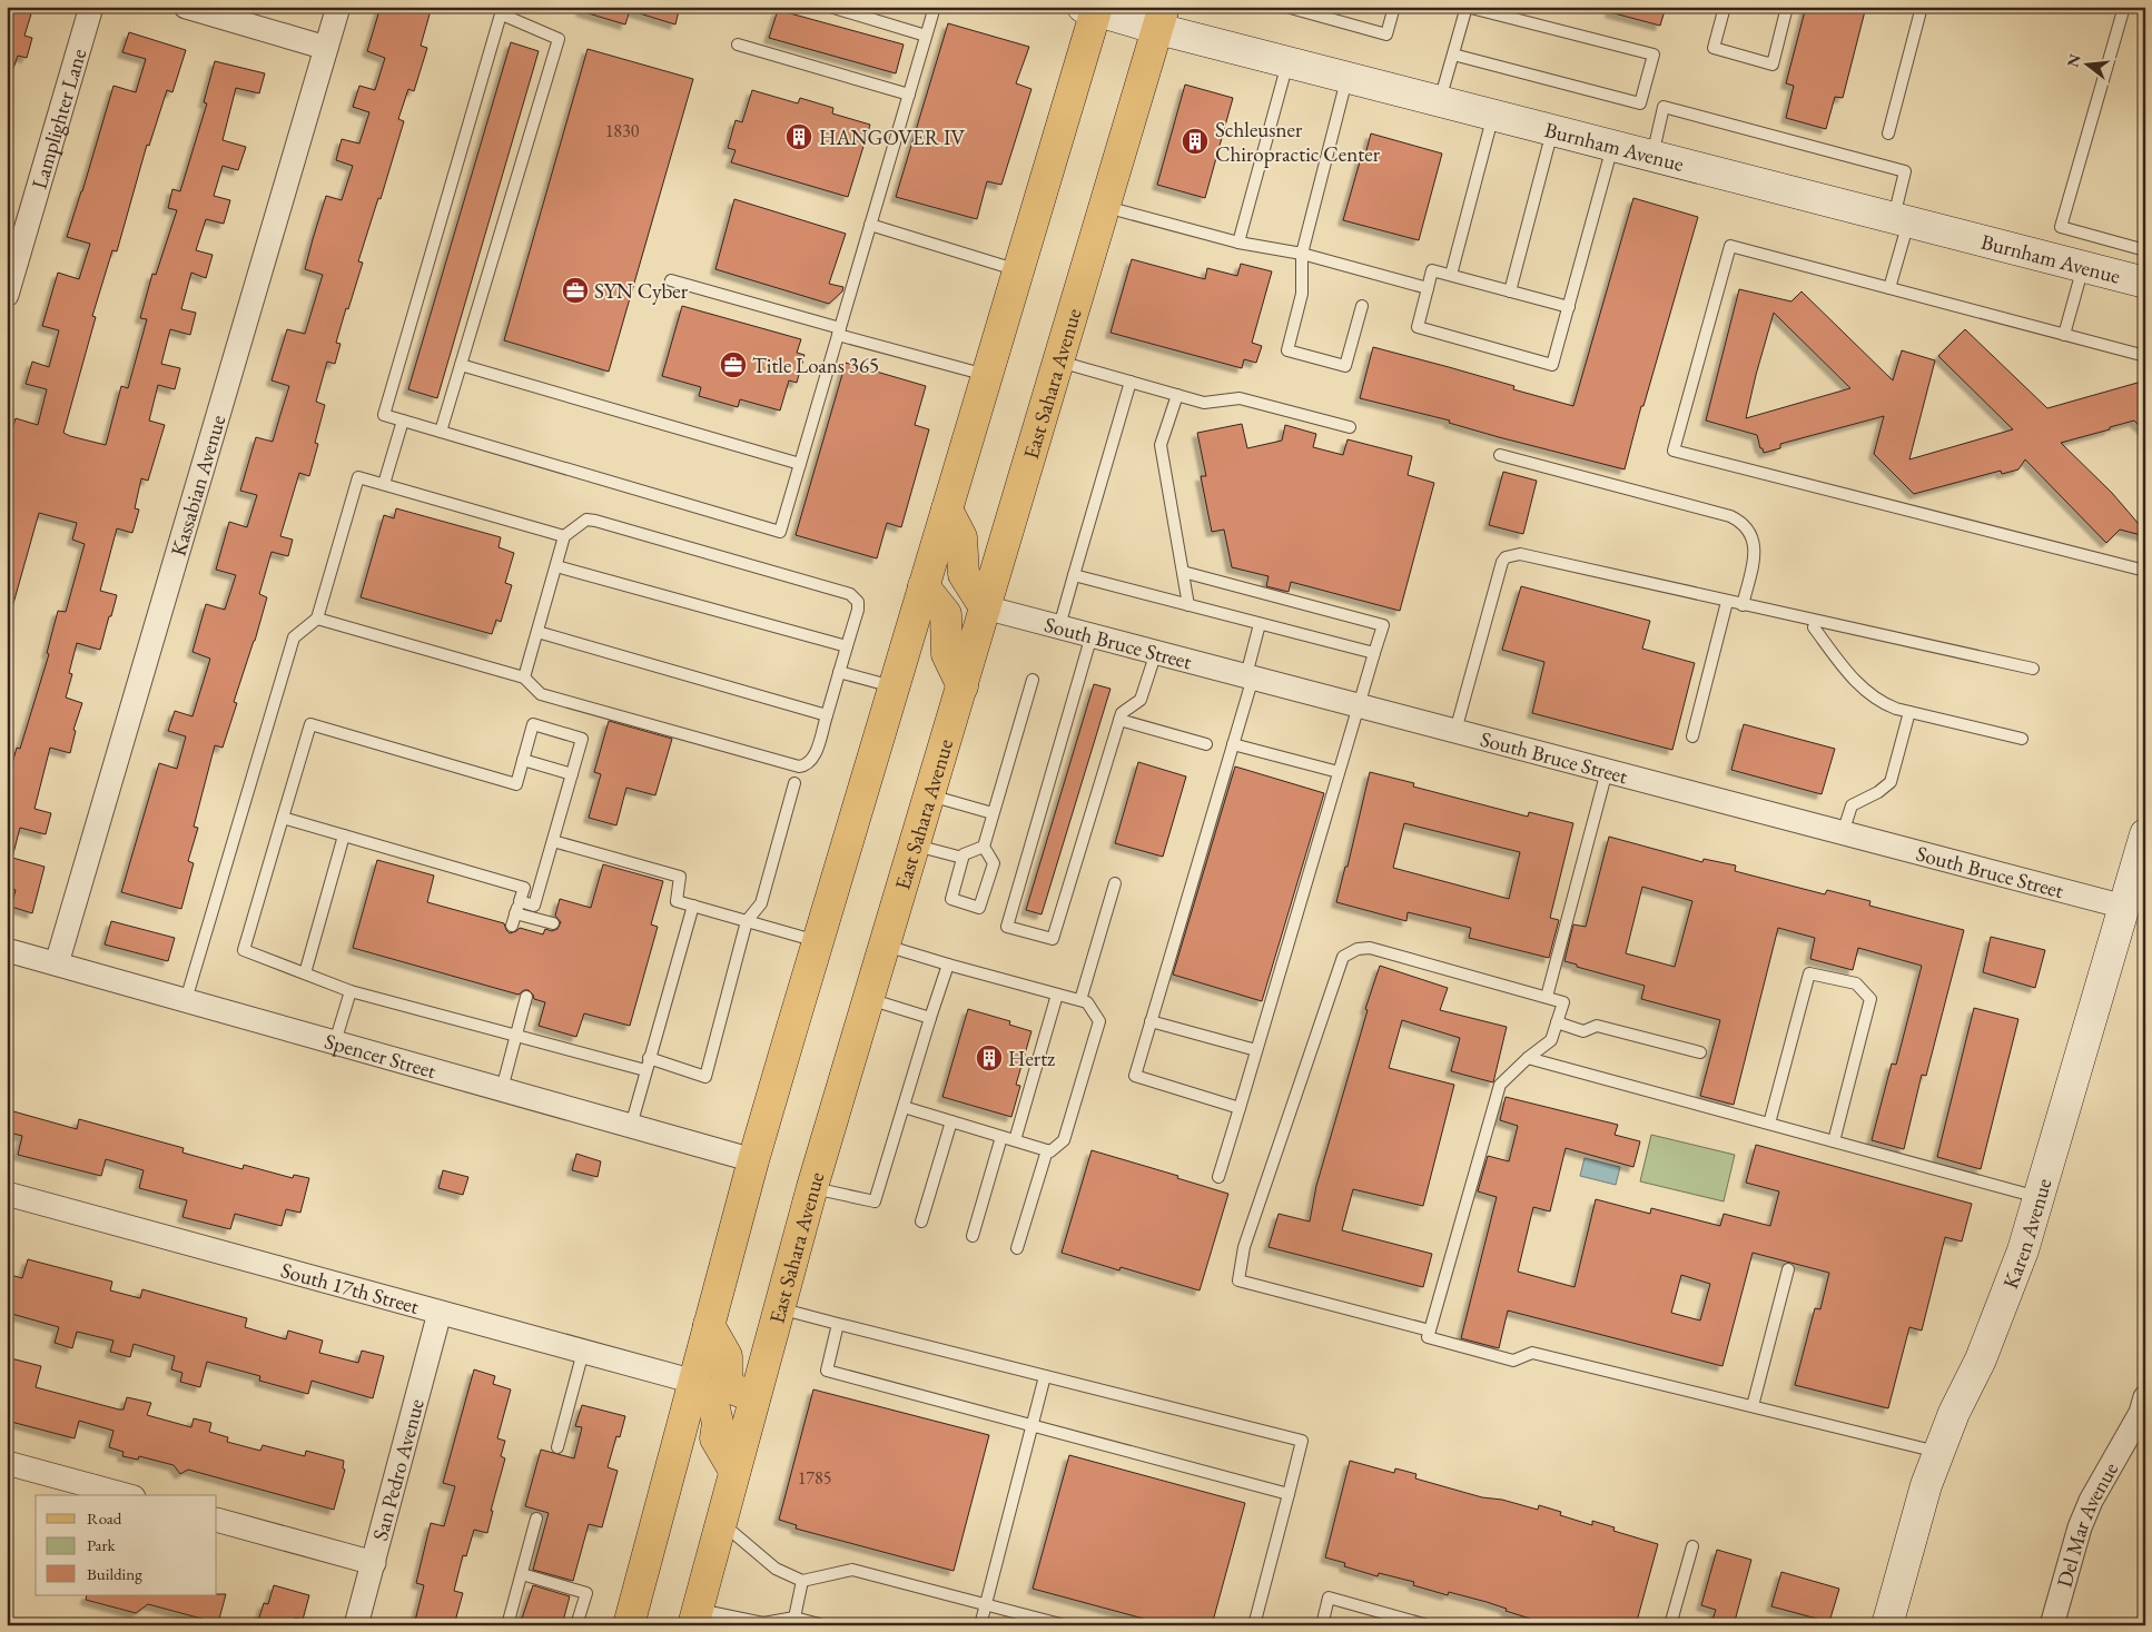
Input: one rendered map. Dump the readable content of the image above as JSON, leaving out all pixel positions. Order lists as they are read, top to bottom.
{
  "streets": {
    "main road": ["East Sahara Avenue"],
    "street": [
      "Lamplighter Lane",
      "Burnham Avenue",
      "Kassabian Avenue",
      "South Bruce Street",
      "Spencer Street",
      "Karen Avenue",
      "South 17th Street",
      "San Pedro Avenue",
      "Del Mar Avenue"
    ]
  },
  "crossings": [
    ["Burnham Avenue", "East Sahara Avenue"],
    ["East Sahara Avenue", "South Bruce Street"],
    ["Kassabian Avenue", "Spencer Street"],
    ["South Bruce Street", "Karen Avenue"],
    ["South 17th Street", "San Pedro Avenue"]
  ],
  "places": {
    "building": ["HANGOVER IV", "Schleusner Chiropractic Center", "Hertz"],
    "office": ["SYN Cyber", "Title Loans 365"]
  },
  "house_numbers": ["1830", "1785"],
  "legend": ["Road", "Park", "Building"],
  "north": "left"
}
